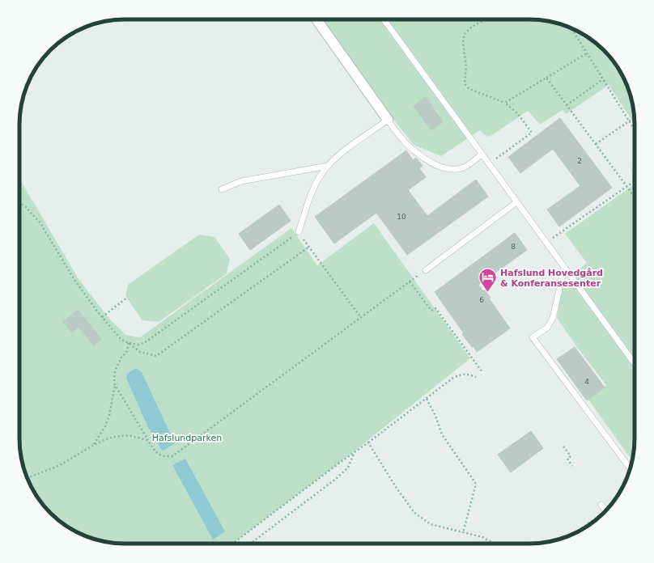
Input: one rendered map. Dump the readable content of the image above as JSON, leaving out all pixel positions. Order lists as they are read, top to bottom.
{
  "parks": ["Hafslundparken"],
  "places": {
    "hotel": ["Hafslund Hovedgård & Konferansesenter"]
  },
  "house_numbers": [
    "2",
    "10",
    "8",
    "6",
    "4"
  ]
}
